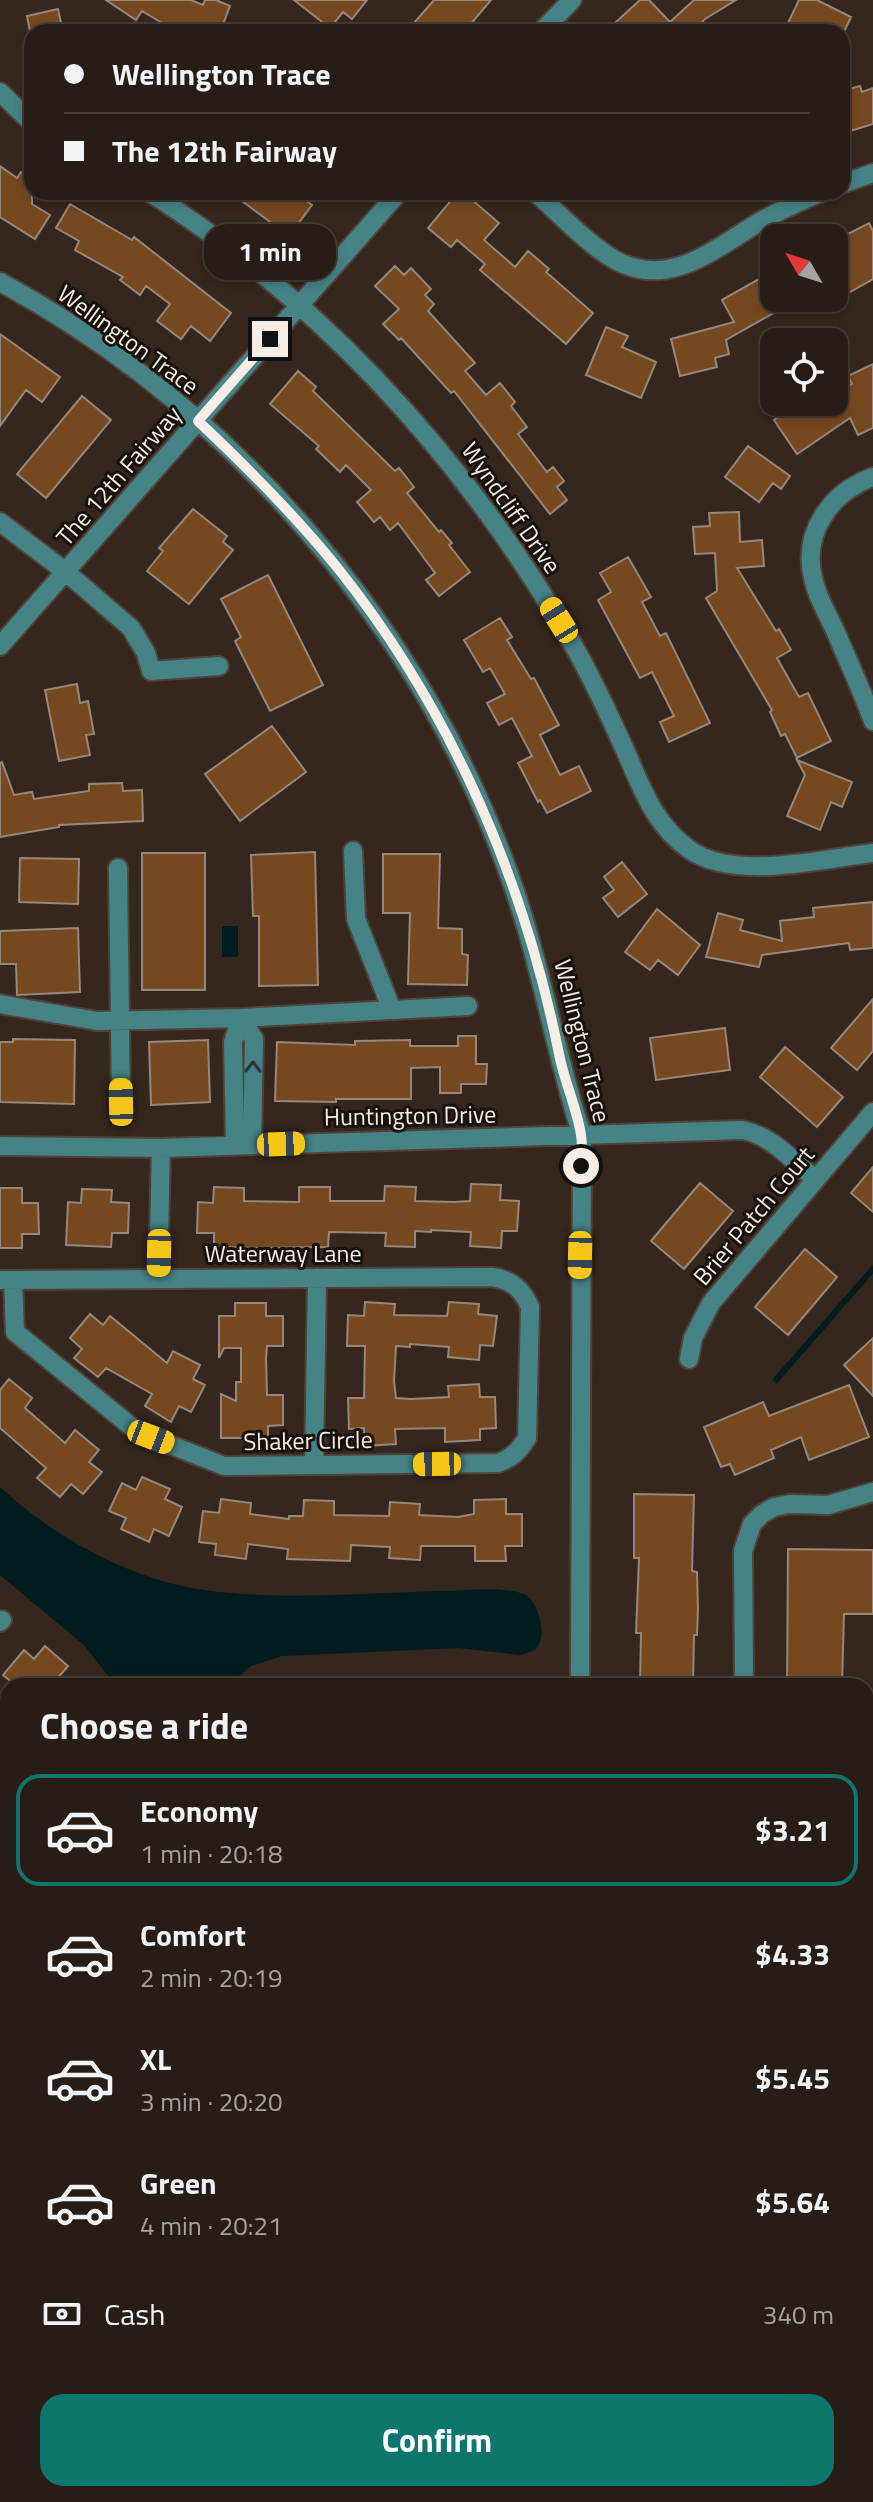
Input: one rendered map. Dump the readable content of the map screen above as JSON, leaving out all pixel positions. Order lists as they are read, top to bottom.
{
  "streets": {
    "street": [
      "Wellington Trace",
      "The 12th Fairway",
      "Wyndcliff Drive",
      "Huntington Drive",
      "Brier Patch Court",
      "Waterway Lane",
      "Shaker Circle"
    ]
  },
  "crossings": [
    ["Wellington Trace", "The 12th Fairway"],
    ["Wellington Trace", "Huntington Drive"],
    ["The 12th Fairway", "Wyndcliff Drive"],
    ["Huntington Drive", "Brier Patch Court"],
    ["Waterway Lane", "Shaker Circle"]
  ],
  "north": "top left",
  "page": {
    "banner": ["Wellington Trace", "The 12th Fairway"],
    "bubble": "1 min",
    "heading": "Choose a ride",
    "list": [
      {
        "name": "Economy",
        "note": "1 min · 20:18",
        "value": "$3.21"
      },
      {
        "name": "Comfort",
        "note": "2 min · 20:19",
        "value": "$4.33"
      },
      {
        "name": "XL",
        "note": "3 min · 20:20",
        "value": "$5.45"
      },
      {
        "name": "Green",
        "note": "4 min · 20:21",
        "value": "$5.64"
      }
    ],
    "pay": ["Cash", "340 m"],
    "buttons": "Confirm"
  }
}
